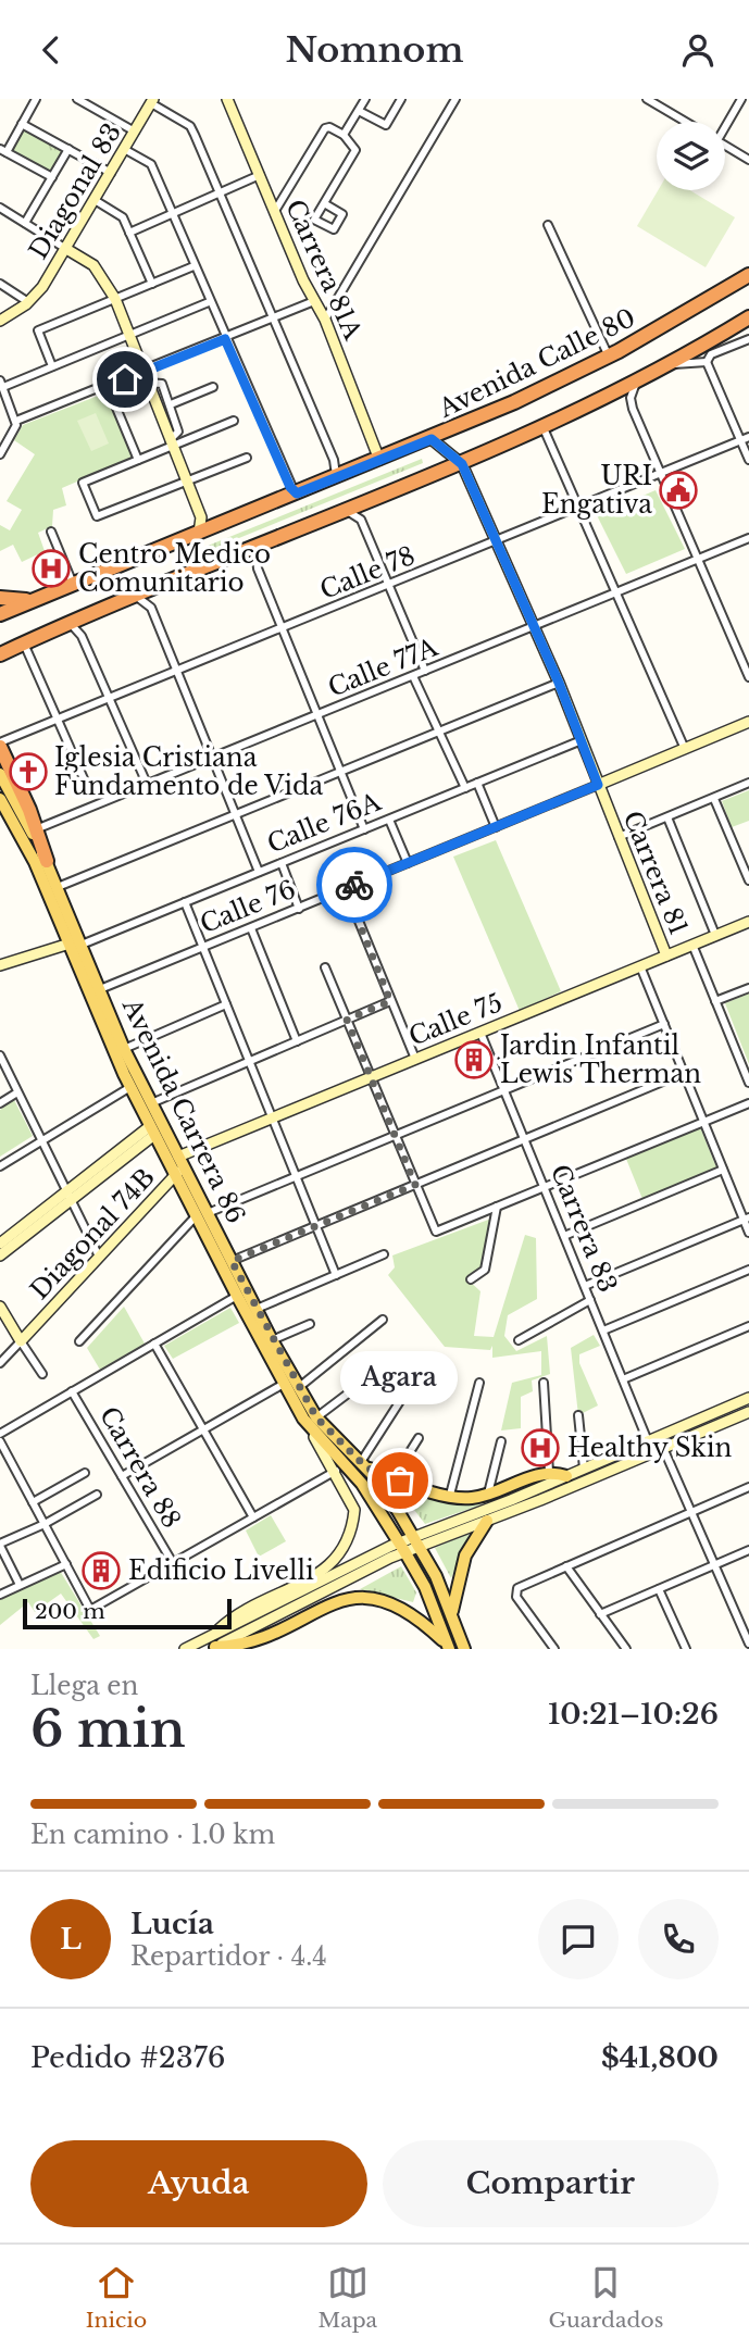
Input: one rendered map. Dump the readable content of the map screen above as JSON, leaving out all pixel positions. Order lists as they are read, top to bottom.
{
  "streets": {
    "highway": ["Avenida Calle 80"],
    "main road": ["Avenida Carrera 86"],
    "street": [
      "Diagonal 83",
      "Carrera 81A",
      "Calle 78",
      "Calle 77A",
      "Calle 76A",
      "Carrera 81",
      "Calle 76",
      "Calle 75",
      "Carrera 83",
      "Diagonal 74B",
      "Carrera 88"
    ]
  },
  "crossings": [
    ["Carrera 81A", "Avenida Calle 80"],
    ["Avenida Calle 80", "Carrera 81"],
    ["Calle 78", "Carrera 81"],
    ["Calle 77A", "Carrera 81"],
    ["Calle 76A", "Carrera 81"],
    ["Calle 76A", "Avenida Carrera 86"],
    ["Carrera 81", "Calle 76"],
    ["Carrera 81", "Calle 75"],
    ["Calle 76", "Avenida Carrera 86"],
    ["Calle 75", "Avenida Carrera 86"],
    ["Calle 75", "Carrera 83"],
    ["Calle 75", "Diagonal 74B"],
    ["Avenida Carrera 86", "Diagonal 74B"]
  ],
  "places": {
    "public building": ["URI Engativa"],
    "hospital": ["Centro Medico Comunitario", "Healthy Skin"],
    "church": ["Iglesia Cristiana Fundamento de Vida"],
    "building": ["Jardin Infantil Lewis Therman", "Edificio Livelli"],
    "other": ["Agara"]
  },
  "scale_bar": "200 m",
  "page": {
    "header": "Nomnom",
    "bubble": "Agara",
    "scale": "200 m",
    "heading": ["6 min", "Llega en", "10:21–10:26"],
    "panel": [
      "Lucía",
      "Repartidor · 4.4",
      "Pedido #2376",
      "$41,800"
    ],
    "bar": "En camino · 1.0 km",
    "round": "L",
    "buttons": ["Ayuda", "Compartir"],
    "tabs": ["Inicio", "Mapa", "Guardados"]
  }
}
